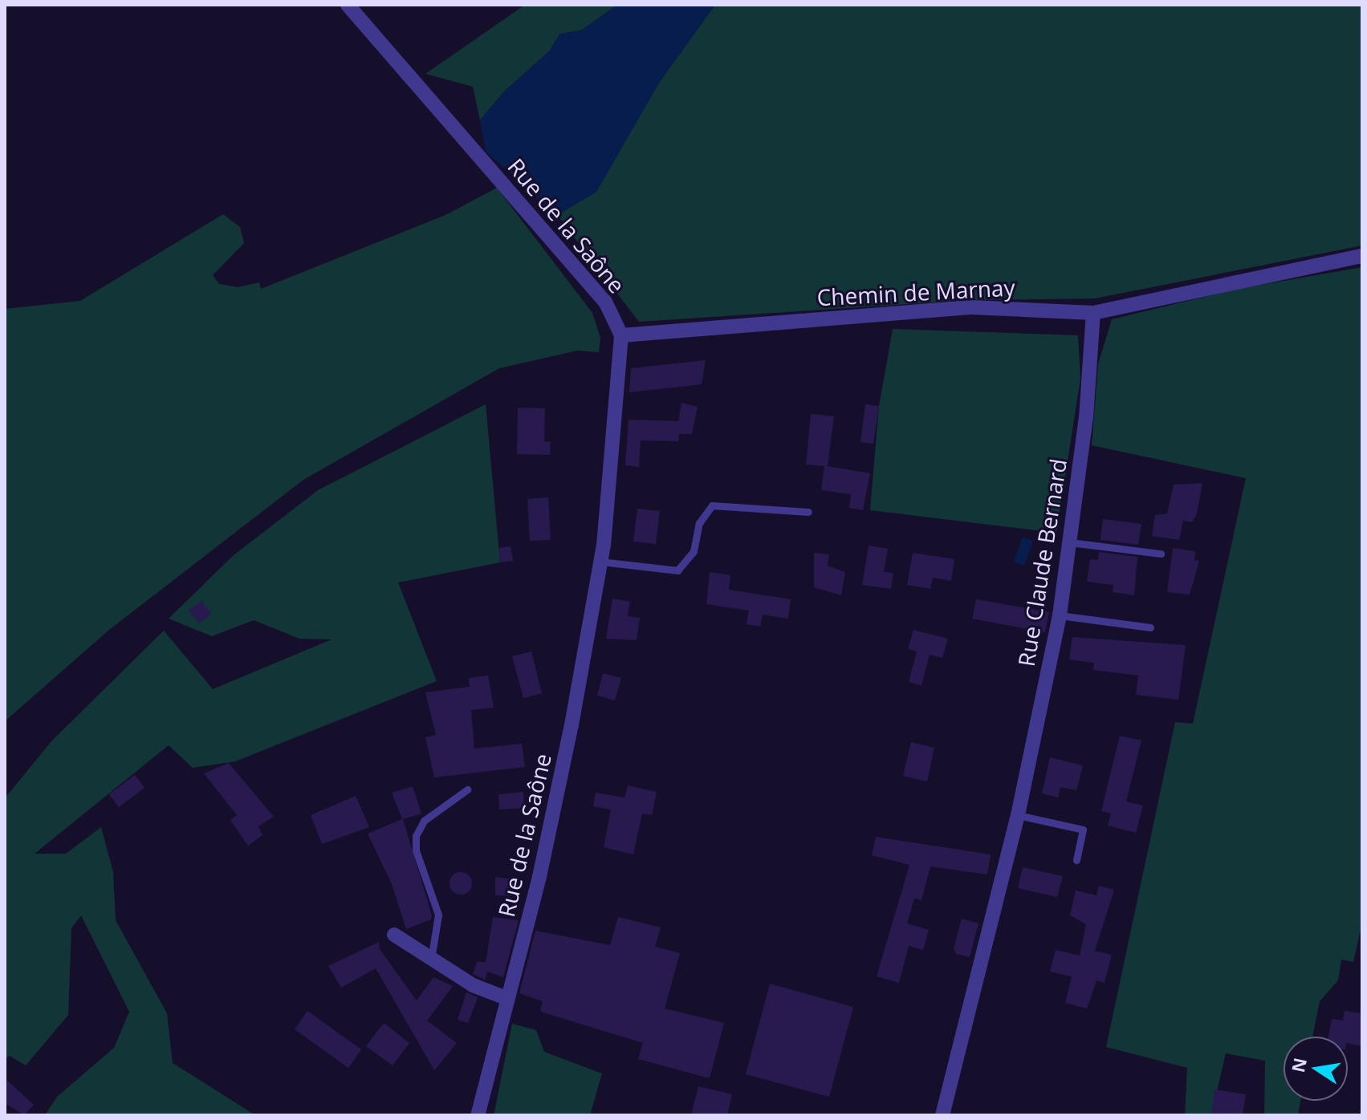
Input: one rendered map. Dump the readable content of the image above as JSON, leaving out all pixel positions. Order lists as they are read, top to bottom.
{
  "streets": {
    "street": ["Rue de la Saône", "Chemin de Marnay", "Rue Claude Bernard"]
  },
  "crossings": [
    ["Rue de la Saône", "Chemin de Marnay"],
    ["Chemin de Marnay", "Rue Claude Bernard"]
  ],
  "north": "left"
}
